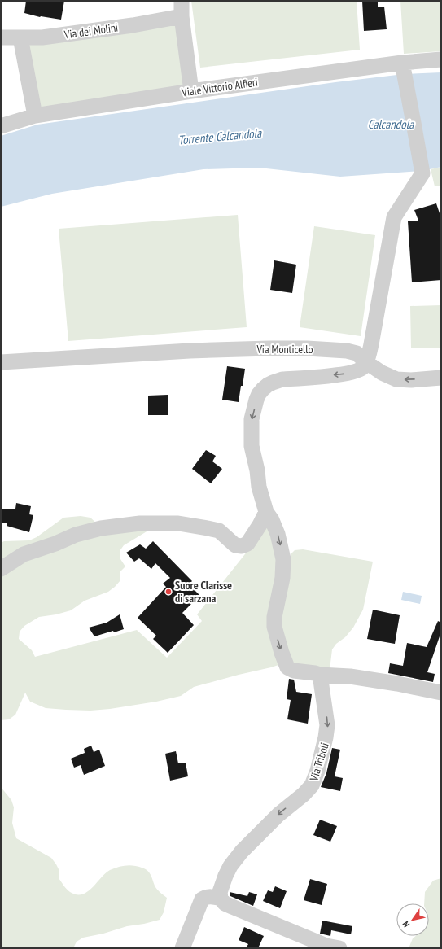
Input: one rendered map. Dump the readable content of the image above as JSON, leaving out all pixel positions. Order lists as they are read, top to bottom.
{
  "streets": {
    "street": [
      "Via dei Molini",
      "Viale Vittorio Alfieri",
      "Via Monticello",
      "Via Triboli"
    ]
  },
  "one_way": ["Via Triboli"],
  "water": ["Calcandola", "Torrente Calcandola"],
  "places": ["Suore Clarisse di sarzana"],
  "north": "bottom left"
}
